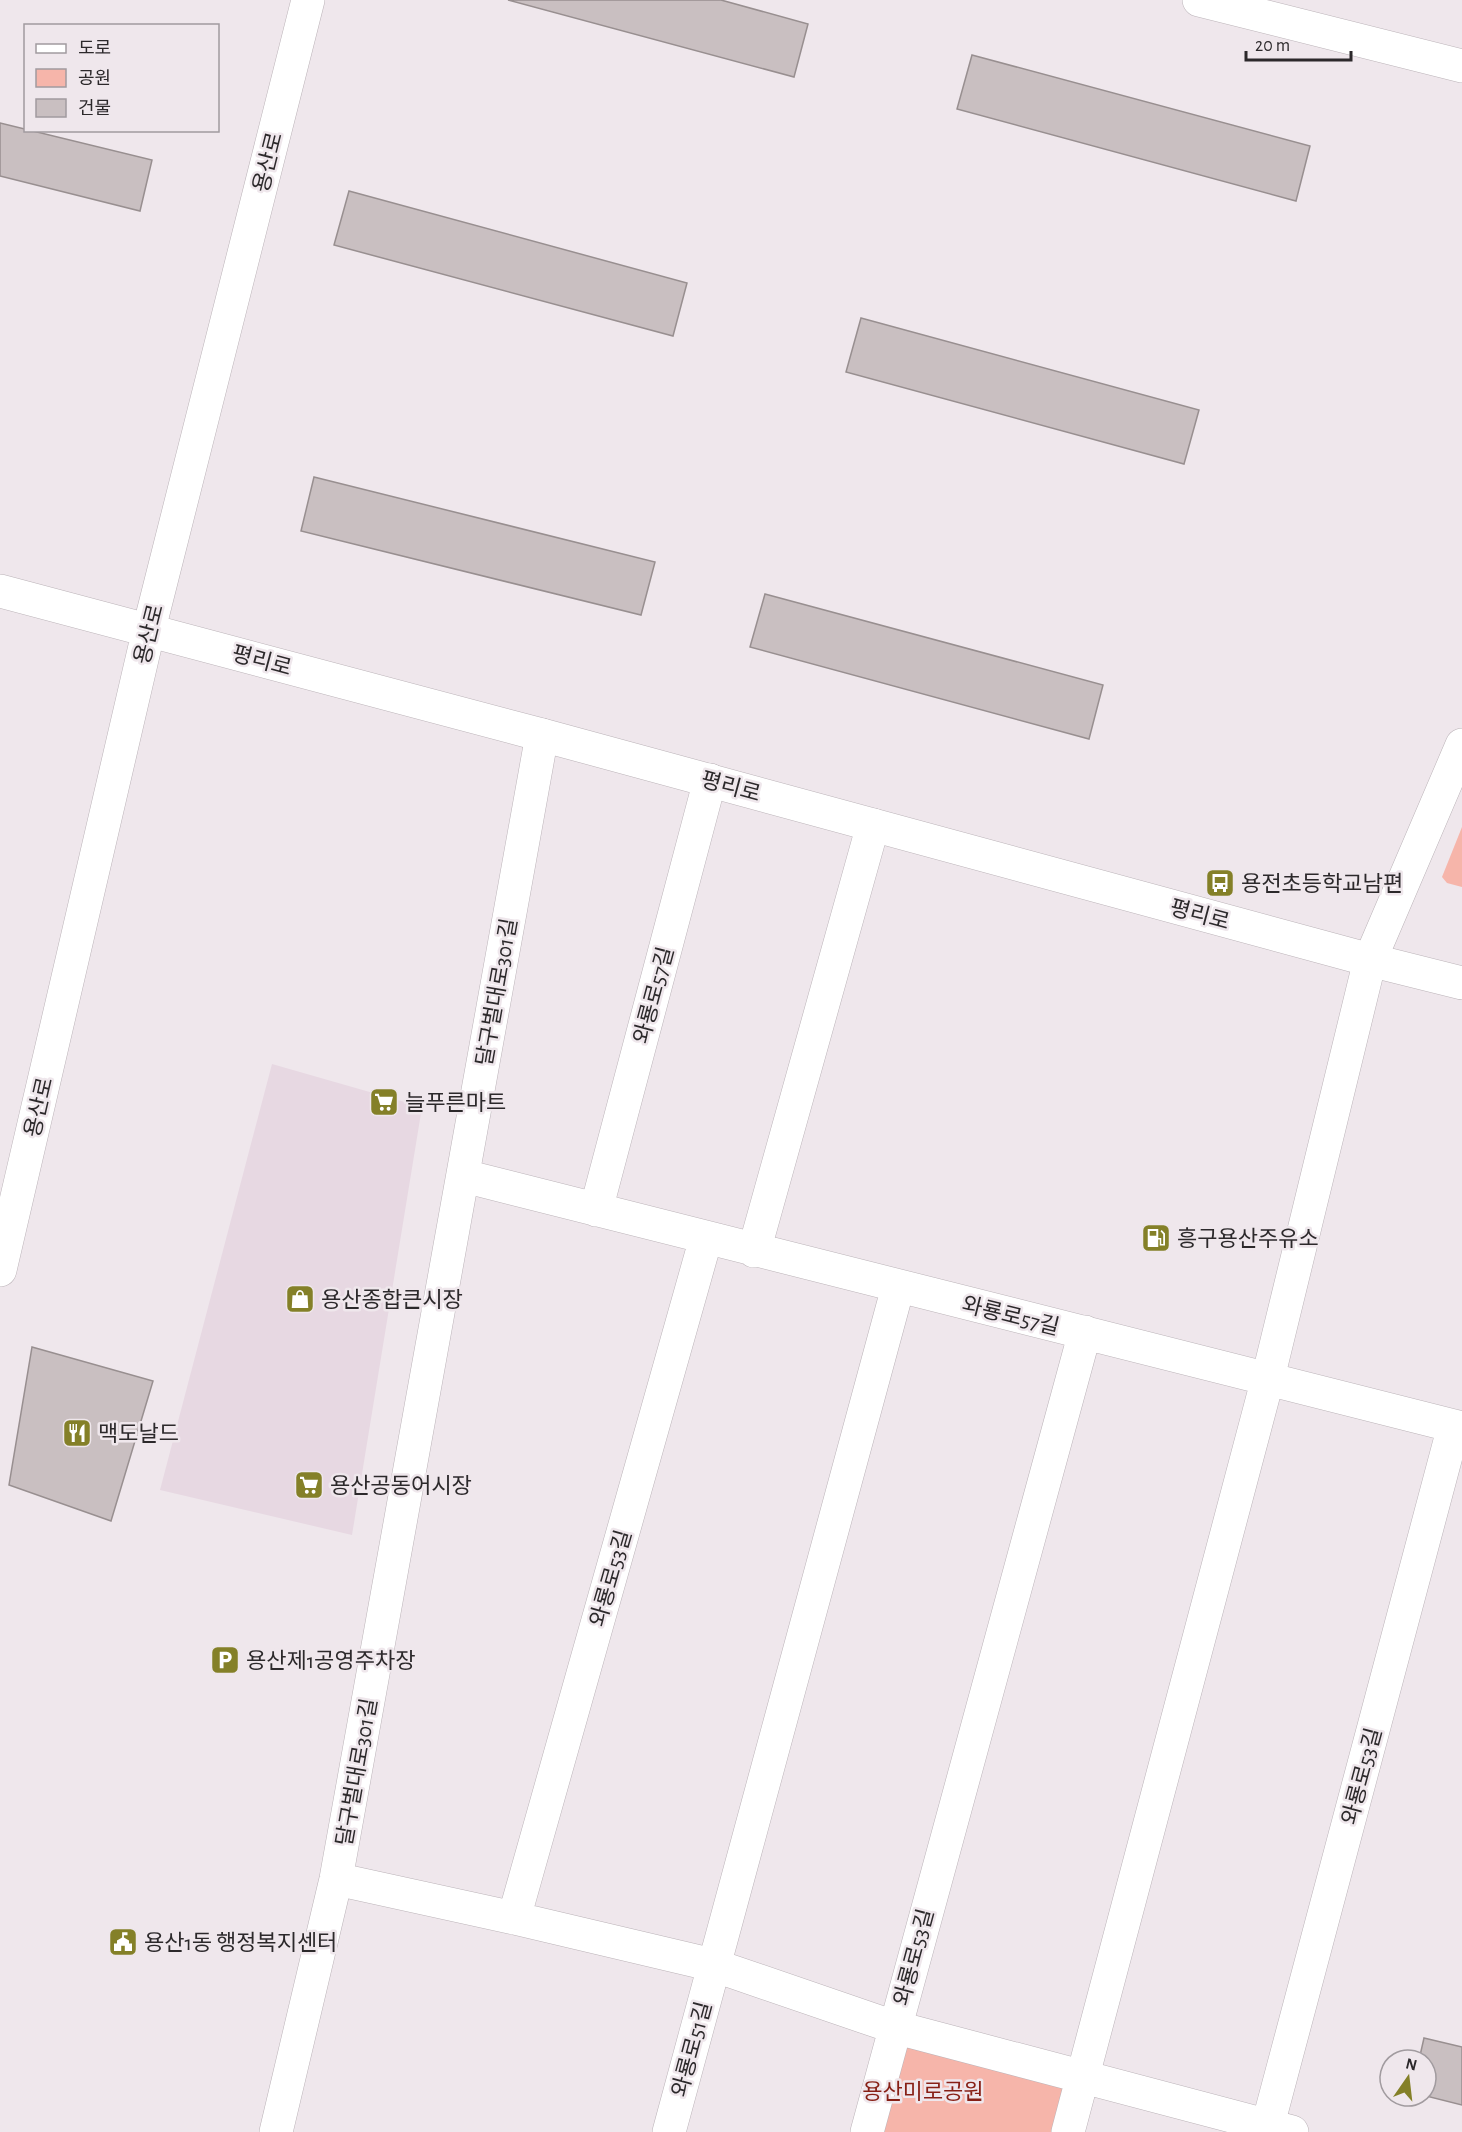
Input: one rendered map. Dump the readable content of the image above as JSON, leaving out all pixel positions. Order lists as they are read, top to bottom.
{
  "streets": {
    "street": [
      "용산로",
      "평리로",
      "달구벌대로301길",
      "와룡로57길",
      "와룡로53길",
      "와룡로51길"
    ]
  },
  "crossings": [
    ["용산로", "평리로"],
    ["평리로", "달구벌대로301길"],
    ["평리로", "와룡로57길"],
    ["달구벌대로301길", "와룡로57길"],
    ["달구벌대로301길", "와룡로53길"],
    ["와룡로57길", "와룡로53길"],
    ["와룡로53길", "와룡로51길"]
  ],
  "parks": ["용산미로공원"],
  "places": {
    "bus stop": ["용전초등학교남편"],
    "supermarket": ["늘푸른마트", "용산공동어시장"],
    "fuel station": ["흥구용산주유소"],
    "shop": ["용산종합큰시장"],
    "restaurant": ["맥도날드"],
    "parking": ["용산제1공영주차장"],
    "public building": ["용산1동 행정복지센터"]
  },
  "legend": ["도로", "공원", "건물"],
  "scale_bar": "20 m",
  "north": "top"
}
